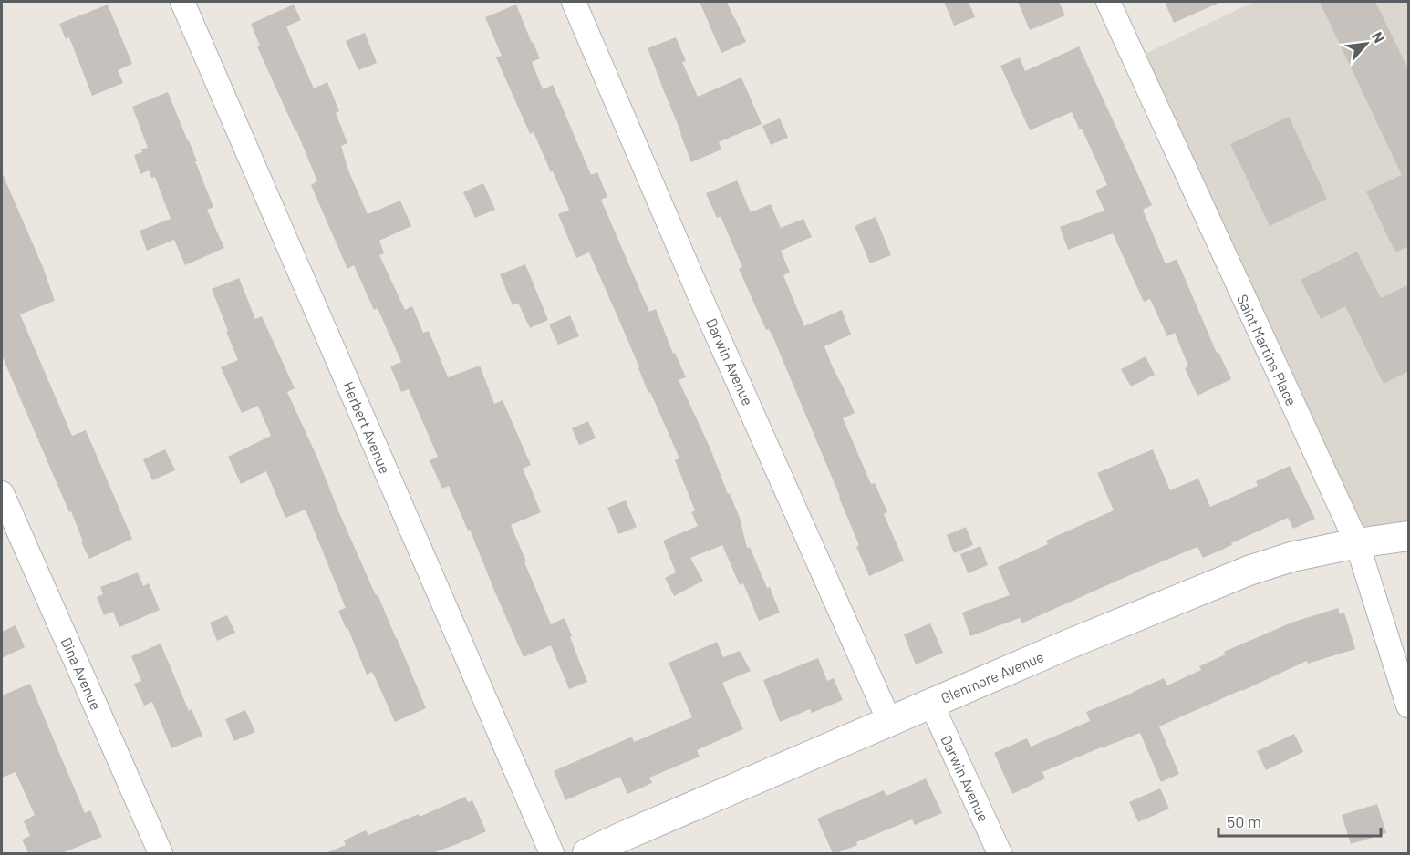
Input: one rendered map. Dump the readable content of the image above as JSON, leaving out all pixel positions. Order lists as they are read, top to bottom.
{
  "streets": {
    "street": [
      "Saint Martins Place",
      "Darwin Avenue",
      "Herbert Avenue",
      "Dina Avenue",
      "Glenmore Avenue"
    ]
  },
  "crossings": [
    ["Saint Martins Place", "Glenmore Avenue"],
    ["Darwin Avenue", "Glenmore Avenue"]
  ],
  "scale_bar": "50 m",
  "north": "top right"
}
